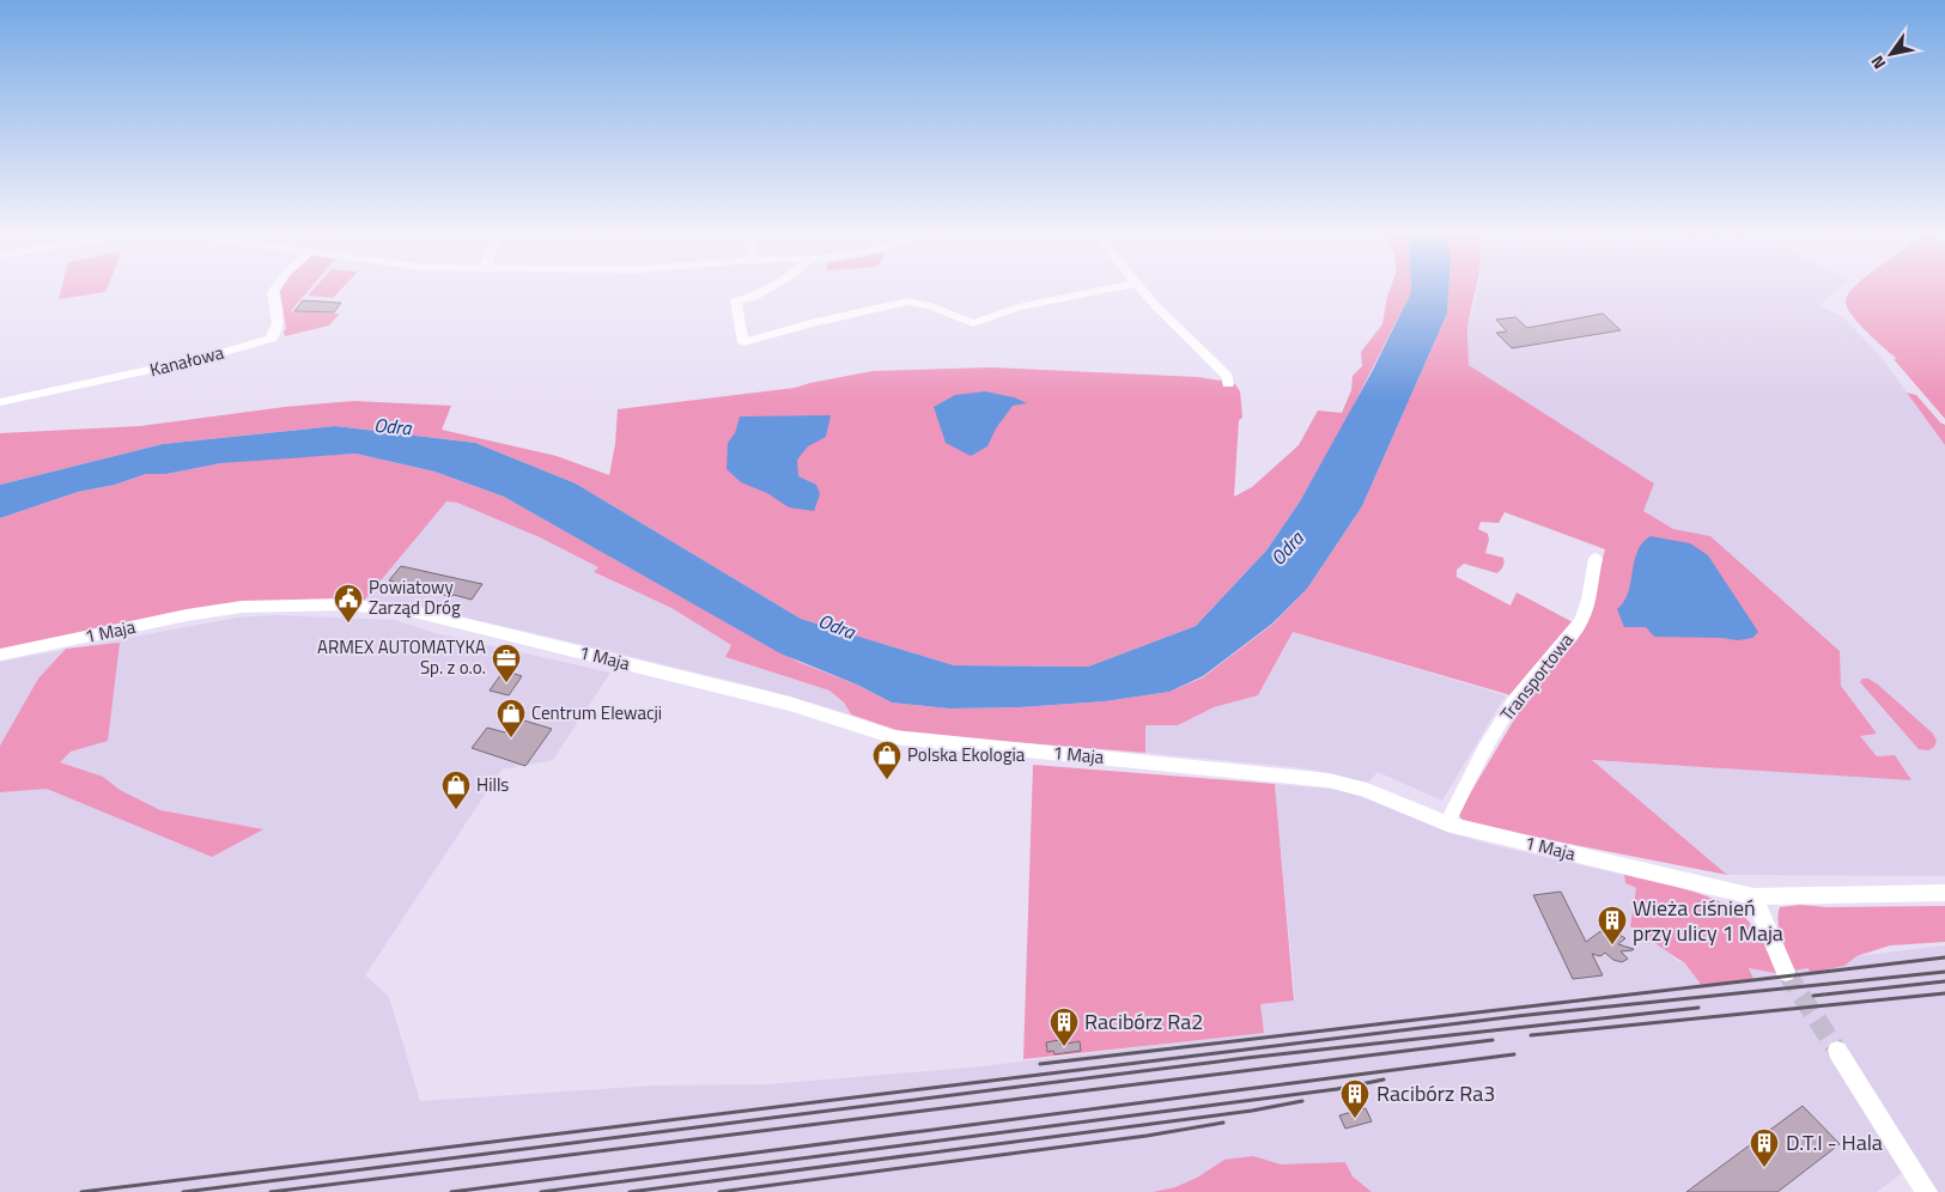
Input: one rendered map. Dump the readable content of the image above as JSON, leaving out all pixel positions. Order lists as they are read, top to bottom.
{
  "streets": {
    "street": ["Kanałowa", "1 Maja", "Transportowa"]
  },
  "crossings": [
    ["1 Maja", "Transportowa"]
  ],
  "water": ["Odra"],
  "places": {
    "public building": ["Powiatowy Zarząd Dróg"],
    "office": ["ARMEX AUTOMATYKA Sp. z o.o."],
    "shop": ["Centrum Elewacji", "Polska Ekologia", "Hills"],
    "building": [
      "Wieża ciśnień przy ulicy 1 Maja",
      "Racibórz Ra2",
      "Racibórz Ra3",
      "D.T.I - Hala"
    ]
  },
  "north": "bottom left"
}
